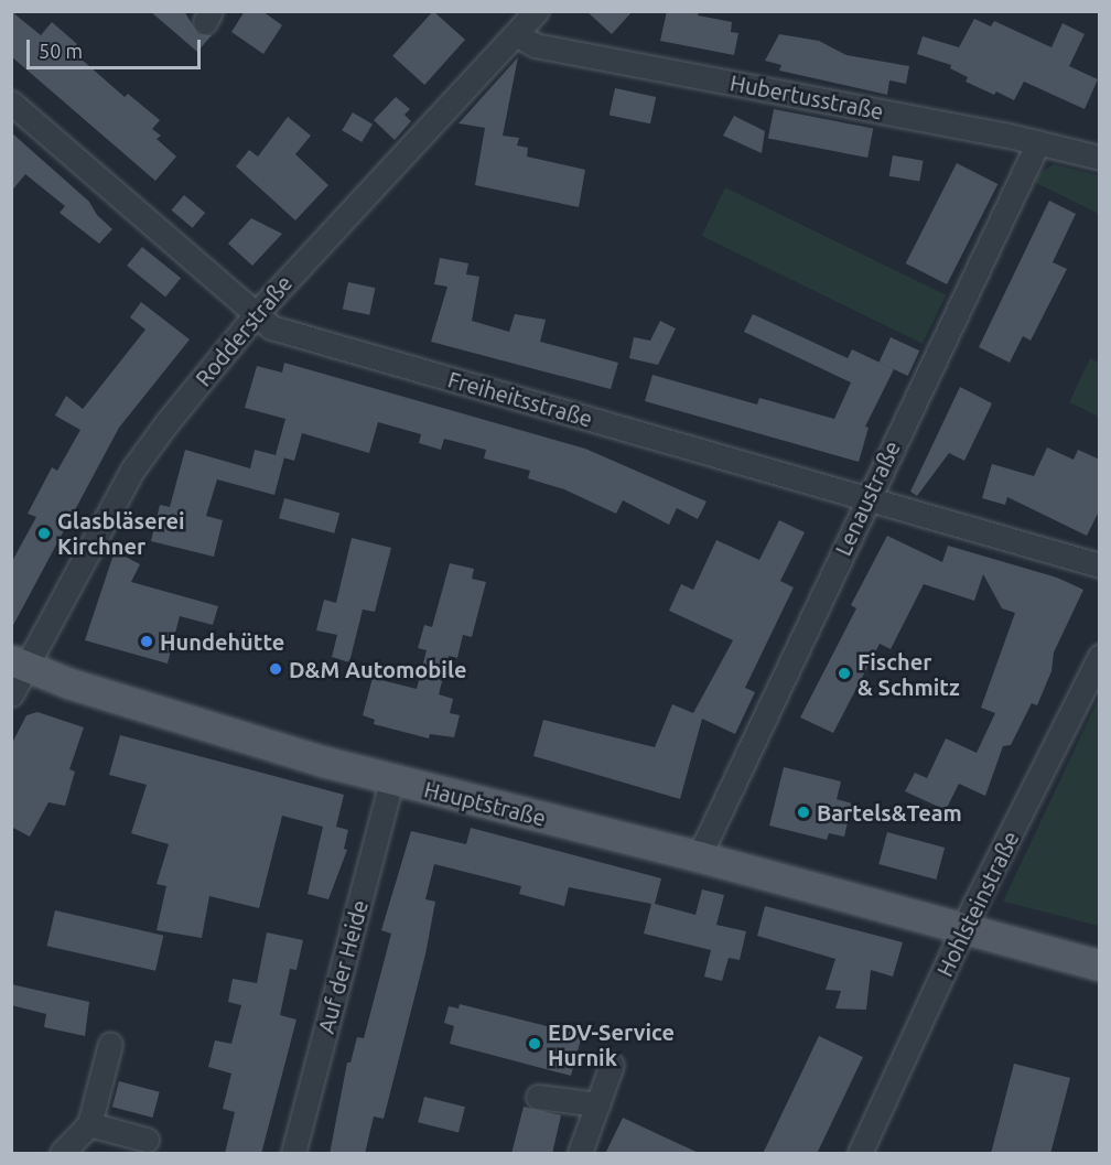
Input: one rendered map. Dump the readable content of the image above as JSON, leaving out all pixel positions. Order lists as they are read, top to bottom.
{
  "streets": {
    "main road": ["Hauptstraße"],
    "street": [
      "Hubertusstraße",
      "Rodderstraße",
      "Freiheitsstraße",
      "Lenaustraße",
      "Hohlsteinstraße",
      "Auf der Heide"
    ]
  },
  "crossings": [
    ["Hubertusstraße", "Rodderstraße"],
    ["Hubertusstraße", "Lenaustraße"],
    ["Rodderstraße", "Freiheitsstraße"],
    ["Rodderstraße", "Hauptstraße"],
    ["Freiheitsstraße", "Lenaustraße"],
    ["Lenaustraße", "Hauptstraße"],
    ["Hauptstraße", "Hohlsteinstraße"],
    ["Hauptstraße", "Auf der Heide"]
  ],
  "places": [
    "Glasbläserei Kirchner",
    "Hundehütte",
    "D&M Automobile",
    "Fischer & Schmitz",
    "Bartels&Team",
    "EDV-Service Hurnik"
  ],
  "scale_bar": "50 m"
}
